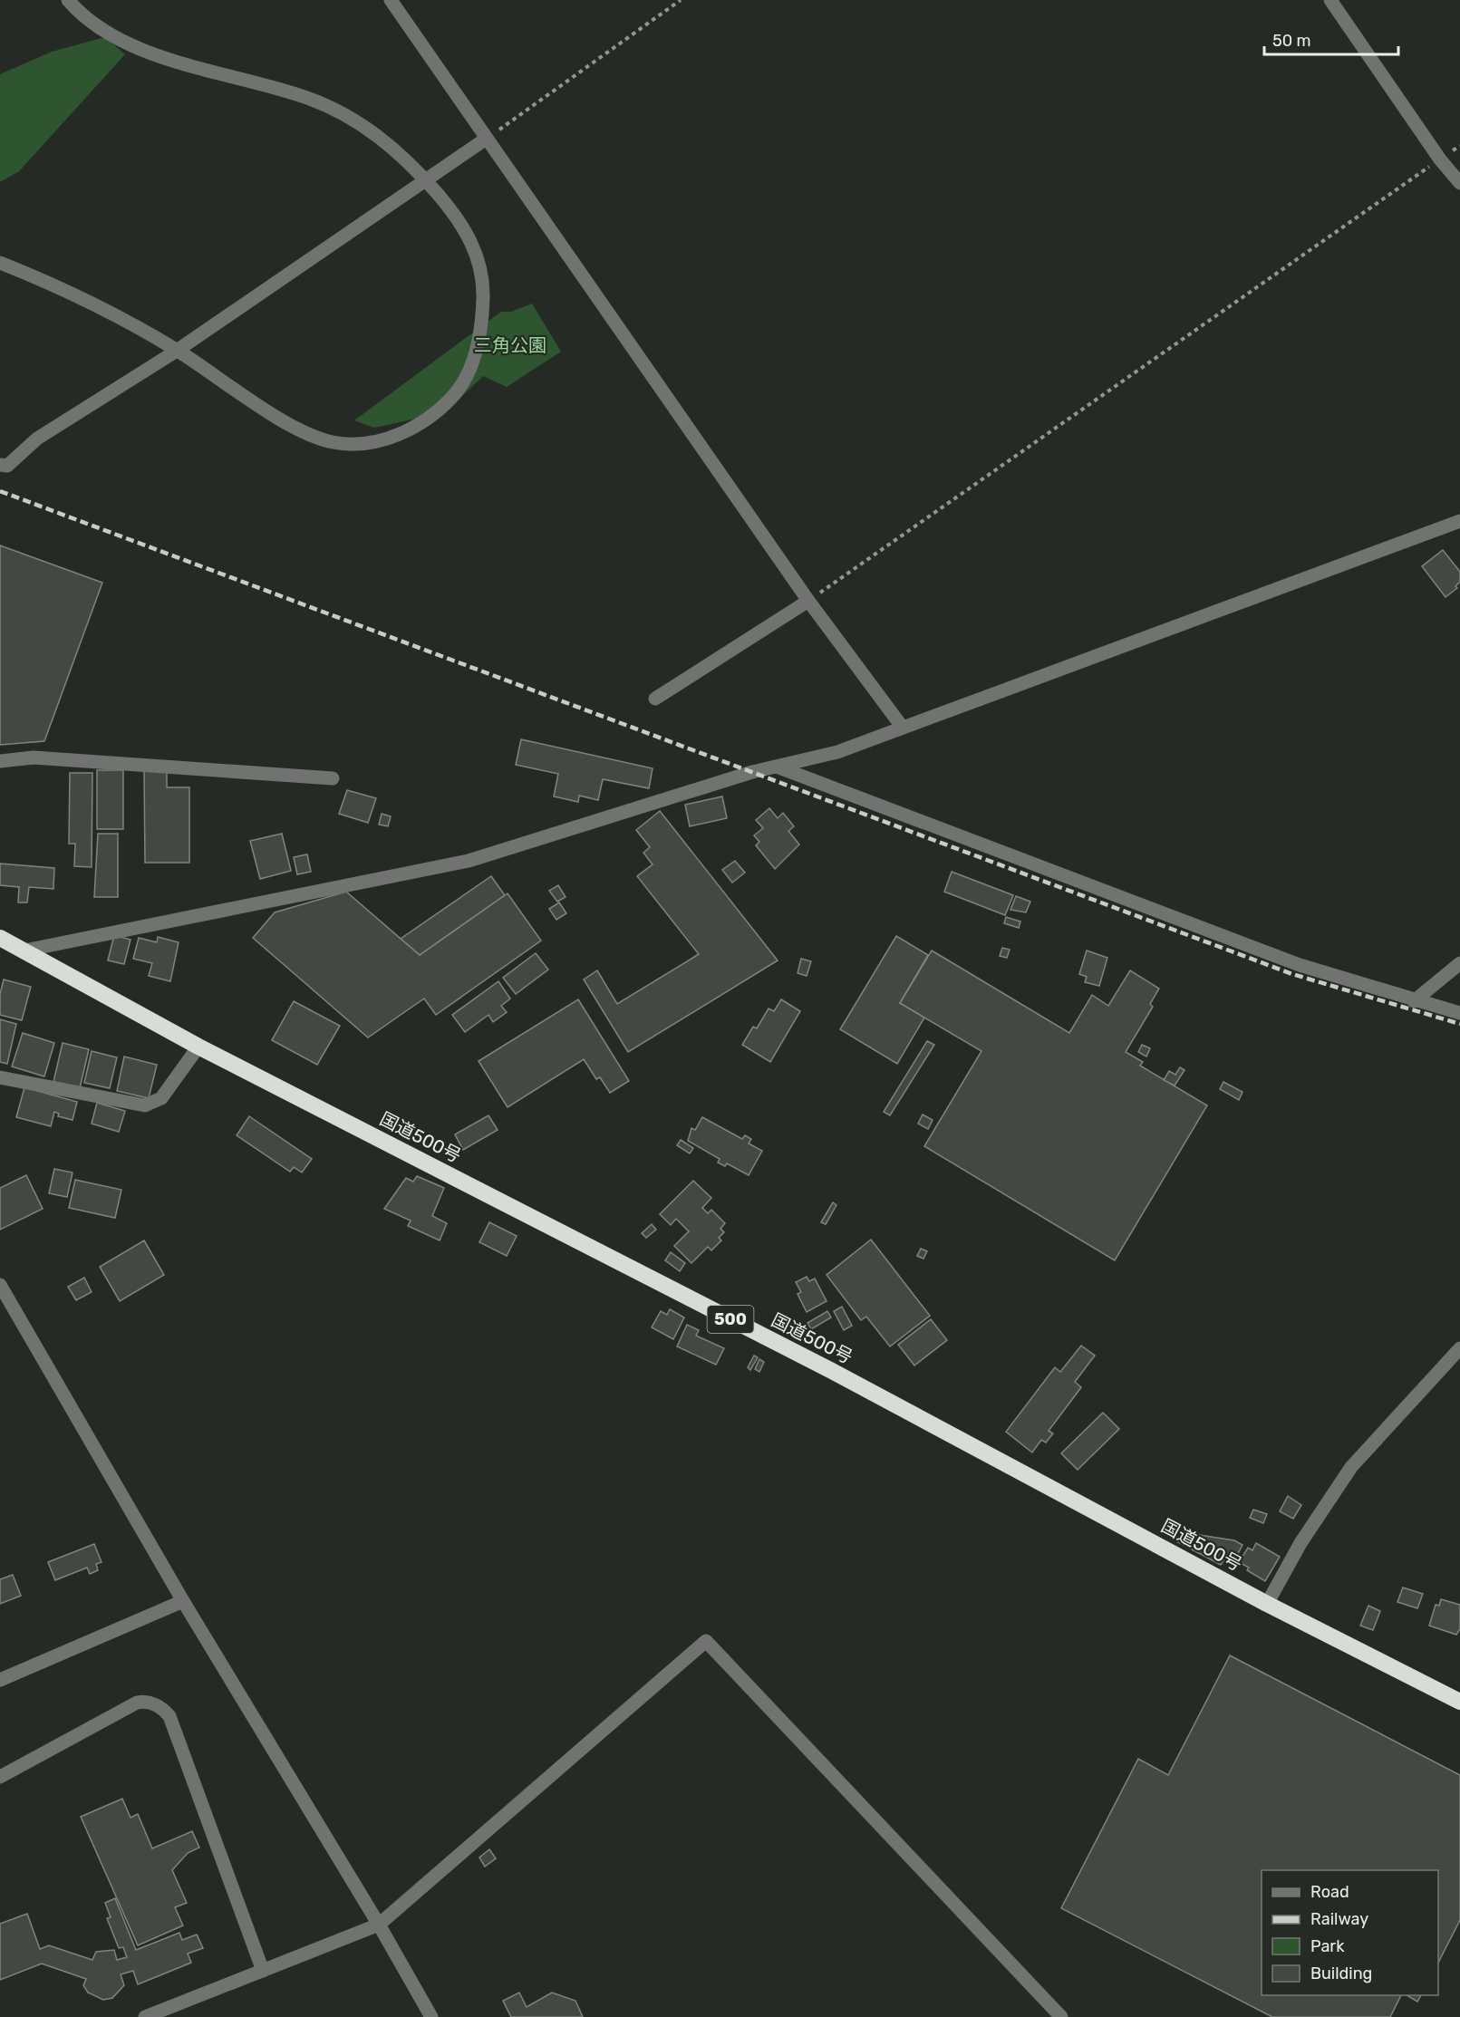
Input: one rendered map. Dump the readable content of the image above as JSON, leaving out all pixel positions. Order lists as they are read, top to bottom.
{
  "streets": {
    "highway": ["国道500号", "500"]
  },
  "parks": ["三角公園"],
  "legend": [
    "Road",
    "Railway",
    "Park",
    "Building"
  ],
  "scale_bar": "50 m"
}
